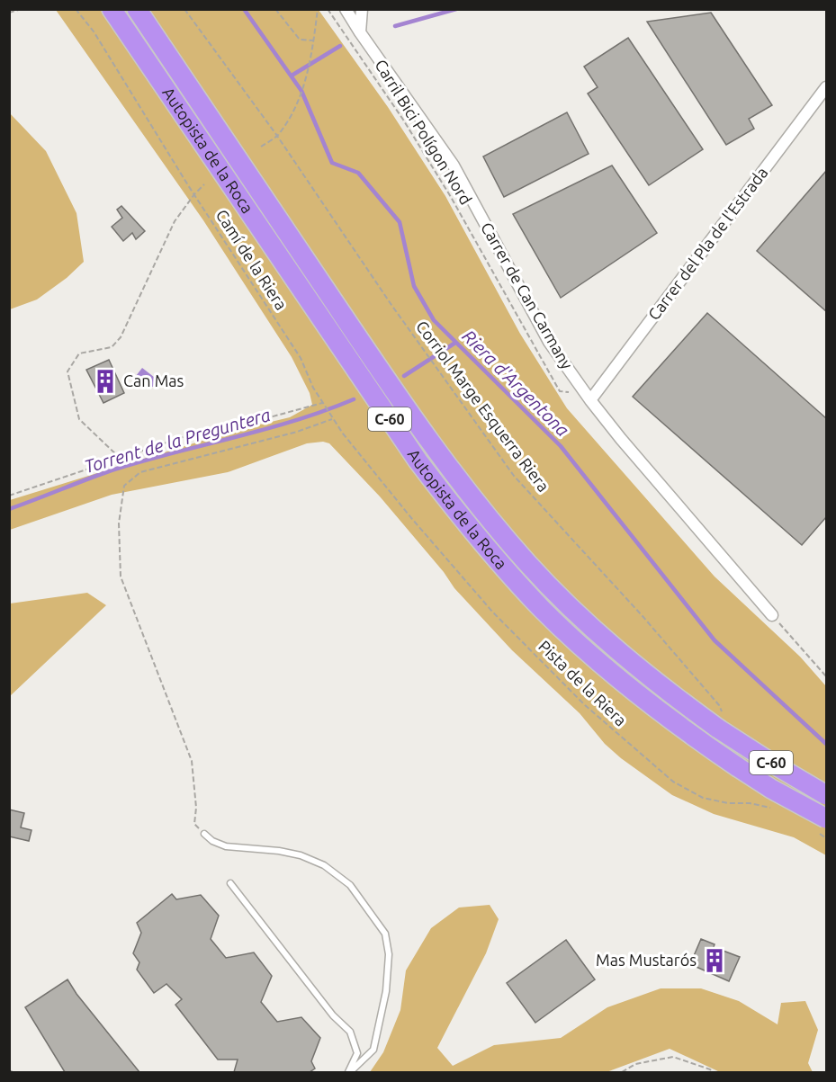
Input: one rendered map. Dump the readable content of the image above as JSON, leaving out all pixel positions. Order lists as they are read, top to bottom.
{
  "streets": {
    "highway": ["Autopista de la Roca", "C-60"],
    "street": ["Carrer del Pla de l'Estrada", "Carrer de Can Carmany"],
    "path": [
      "Carril Bici Polígon Nord",
      "Camí de la Riera",
      "Corriol Marge Esquerra Riera",
      "Pista de la Riera"
    ]
  },
  "crossings": [
    ["Autopista de la Roca", "Corriol Marge Esquerra Riera"],
    ["Autopista de la Roca", "C-60"],
    ["Carrer del Pla de l'Estrada", "Carrer de Can Carmany"],
    ["Camí de la Riera", "Pista de la Riera"],
    ["Corriol Marge Esquerra Riera", "C-60"]
  ],
  "water": ["Riera d'Argentona", "Torrent de la Preguntera"],
  "places": {
    "building": ["Can Mas", "Mas Mustarós"]
  }
}
